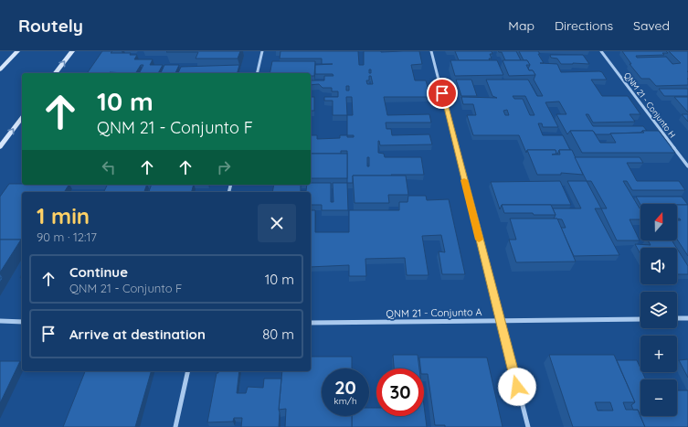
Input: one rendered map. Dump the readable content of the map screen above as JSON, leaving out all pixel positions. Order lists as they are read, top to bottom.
{
  "streets": {
    "street": ["QNM 21 - Conjunto H", "QNM 21 - Conjunto A"]
  },
  "north": "top",
  "page": {
    "header": "Routely",
    "nav": ["Map", "Directions", "Saved"],
    "turn": ["10 m", "QNM 21 - Conjunto F"],
    "heading": ["1 min", "90 m · 12:17"],
    "map_buttons": ["+", "−"],
    "list": [
      {
        "name": "Continue",
        "note": "QNM 21 - Conjunto F",
        "value": "10 m"
      },
      {
        "name": "Arrive at destination",
        "value": "80 m"
      }
    ],
    "speed": "20 km/h",
    "limit": "30"
  }
}
